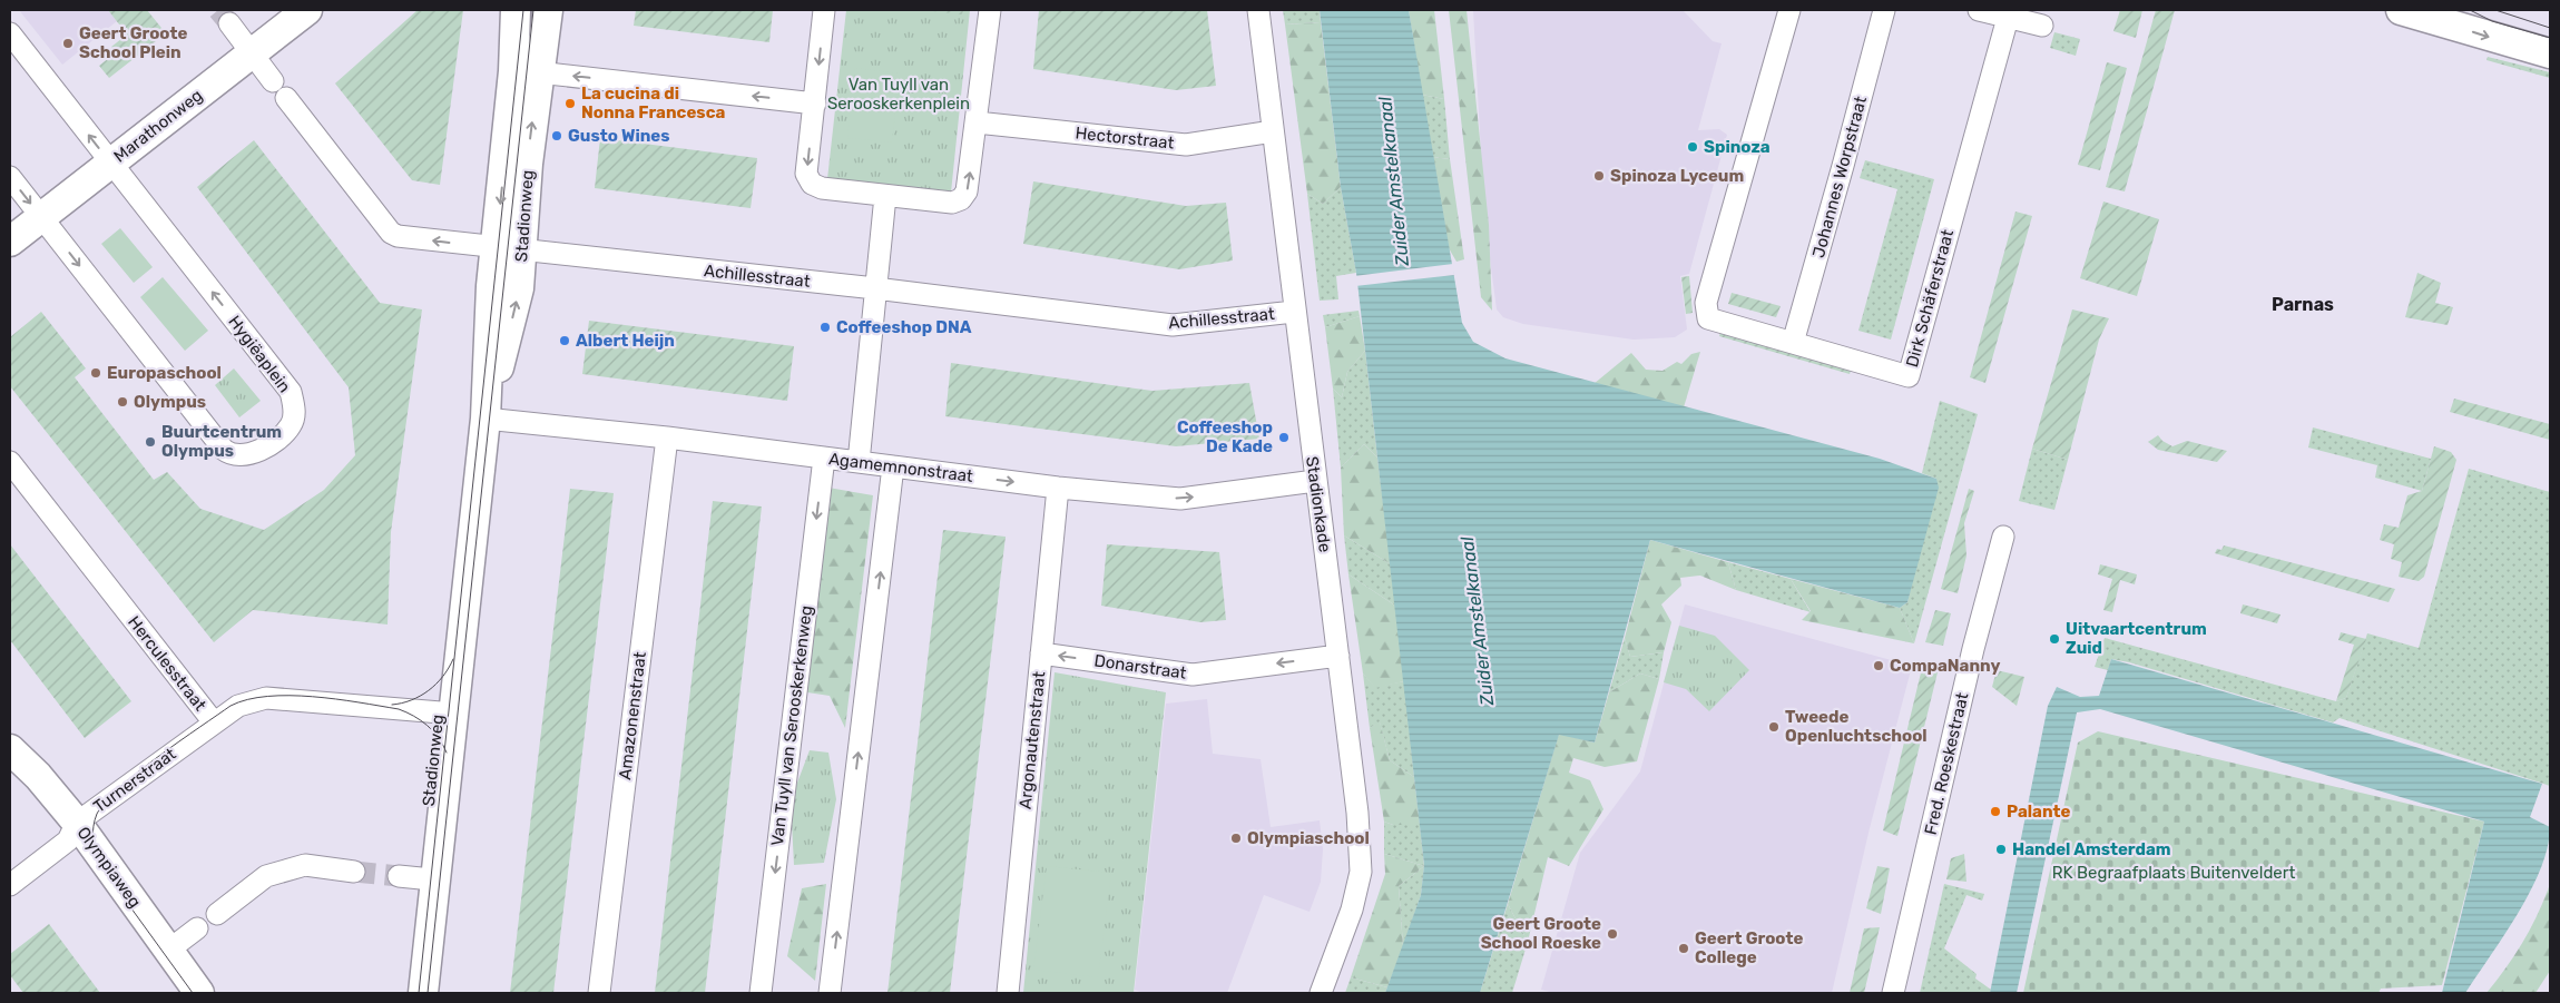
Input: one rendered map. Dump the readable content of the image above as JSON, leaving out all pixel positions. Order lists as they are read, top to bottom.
{
  "streets": {
    "main road": ["Marathonweg", "Stadionweg", "Olympiaweg"],
    "street": [
      "Hectorstraat",
      "Johannes Worpstraat",
      "Achillesstraat",
      "Dirk Schäferstraat",
      "Hygiëaplein",
      "Agamemnonstraat",
      "Stadionkade",
      "Herculesstraat",
      "Donarstraat",
      "Amazonenstraat",
      "Van Tuyll van Serooskerkenweg",
      "Argonautenstraat",
      "Fred. Roeskestraat",
      "Turnerstraat"
    ]
  },
  "crossings": [
    ["Marathonweg", "Hygiëaplein"],
    ["Hectorstraat", "Stadionkade"],
    ["Johannes Worpstraat", "Dirk Schäferstraat"],
    ["Stadionweg", "Achillesstraat"],
    ["Stadionweg", "Agamemnonstraat"],
    ["Stadionweg", "Herculesstraat"],
    ["Achillesstraat", "Stadionkade"],
    ["Agamemnonstraat", "Stadionkade"],
    ["Agamemnonstraat", "Amazonenstraat"],
    ["Agamemnonstraat", "Van Tuyll van Serooskerkenweg"],
    ["Agamemnonstraat", "Argonautenstraat"],
    ["Stadionkade", "Donarstraat"],
    ["Herculesstraat", "Turnerstraat"],
    ["Donarstraat", "Argonautenstraat"],
    ["Turnerstraat", "Olympiaweg"]
  ],
  "one_way": ["Agamemnonstraat", "Donarstraat"],
  "districts": ["Parnas"],
  "water": ["Zuider Amstelkanaal"],
  "parks": ["Van Tuyll van Serooskerkenplein", "RK Begraafplaats Buitenveldert"],
  "places": [
    "Geert Groote School Plein",
    "La cucina di Nonna Francesca",
    "Gusto Wines",
    "Spinoza",
    "Spinoza Lyceum",
    "Coffeeshop DNA",
    "Albert Heijn",
    "Europaschool",
    "Olympus",
    "Coffeeshop De Kade",
    "Buurtcentrum Olympus",
    "Uitvaartcentrum Zuid",
    "CompaNanny",
    "Tweede Openluchtschool",
    "Palante",
    "Olympiaschool",
    "Handel Amsterdam",
    "Geert Groote School Roeske",
    "Geert Groote College"
  ]
}
